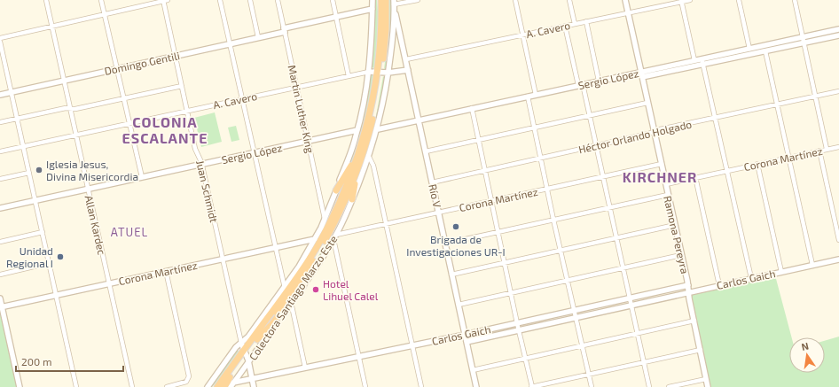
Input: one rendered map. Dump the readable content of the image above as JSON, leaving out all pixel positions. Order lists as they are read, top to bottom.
{
  "streets": {
    "street": [
      "A. Cavero",
      "Domingo Gentili",
      "Sergio López",
      "Martin Luther King",
      "Héctor Orlando Holgado",
      "Corona Martínez",
      "Juan Schmidt",
      "Río V",
      "Allan Kardec",
      "Ramona Pereyra",
      "Carlos Gaich",
      "Colectora Santiago Marzo Este"
    ]
  },
  "crossings": [
    ["A. Cavero", "Martin Luther King"],
    ["A. Cavero", "Juan Schmidt"],
    ["A. Cavero", "Río V"],
    ["A. Cavero", "Allan Kardec"],
    ["A. Cavero", "Ramona Pereyra"],
    ["A. Cavero", "Colectora Santiago Marzo Este"],
    ["Domingo Gentili", "Martin Luther King"],
    ["Domingo Gentili", "Juan Schmidt"],
    ["Domingo Gentili", "Allan Kardec"],
    ["Domingo Gentili", "Colectora Santiago Marzo Este"],
    ["Sergio López", "Martin Luther King"],
    ["Sergio López", "Juan Schmidt"],
    ["Sergio López", "Río V"],
    ["Sergio López", "Allan Kardec"],
    ["Sergio López", "Ramona Pereyra"],
    ["Sergio López", "Colectora Santiago Marzo Este"],
    ["Martin Luther King", "Colectora Santiago Marzo Este"],
    ["Héctor Orlando Holgado", "Río V"],
    ["Héctor Orlando Holgado", "Ramona Pereyra"],
    ["Corona Martínez", "Juan Schmidt"],
    ["Corona Martínez", "Río V"],
    ["Corona Martínez", "Allan Kardec"],
    ["Corona Martínez", "Ramona Pereyra"],
    ["Corona Martínez", "Colectora Santiago Marzo Este"],
    ["Juan Schmidt", "Carlos Gaich"],
    ["Juan Schmidt", "Colectora Santiago Marzo Este"],
    ["Río V", "Carlos Gaich"],
    ["Río V", "Colectora Santiago Marzo Este"],
    ["Ramona Pereyra", "Carlos Gaich"],
    ["Carlos Gaich", "Colectora Santiago Marzo Este"]
  ],
  "districts": ["COLONIA ESCALANTE", "KIRCHNER", "ATUEL"],
  "places": [
    "Iglesia Jesus, Divina Misericordia",
    "Brigada de Investigaciones UR-I",
    "Unidad Regional I",
    "Hotel Lihuel Calel"
  ],
  "scale_bar": "200 m",
  "north": "top"
}
